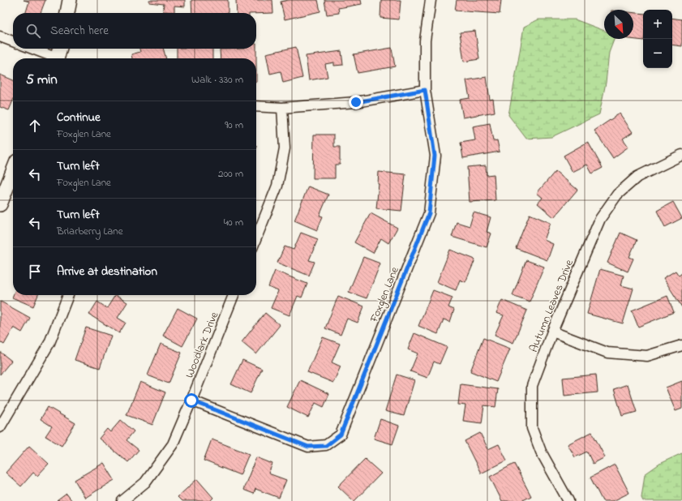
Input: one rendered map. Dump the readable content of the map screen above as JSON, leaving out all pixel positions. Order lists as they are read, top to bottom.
{
  "streets": {
    "street": ["Foxglen Lane", "Autumn Leaves Drive", "Woodlark Drive"]
  },
  "crossings": [
    ["Foxglen Lane", "Woodlark Drive"]
  ],
  "north": "bottom right",
  "page": {
    "map_buttons": ["+", "−"],
    "search": "Search here",
    "heading": ["5 min", "Walk · 330 m"],
    "list": [
      ["Continue", "Foxglen Lane", "90 m"],
      ["Turn left", "Foxglen Lane", "200 m"],
      ["Turn left", "Briarberry Lane", "40 m"],
      "Arrive at destination"
    ]
  }
}
